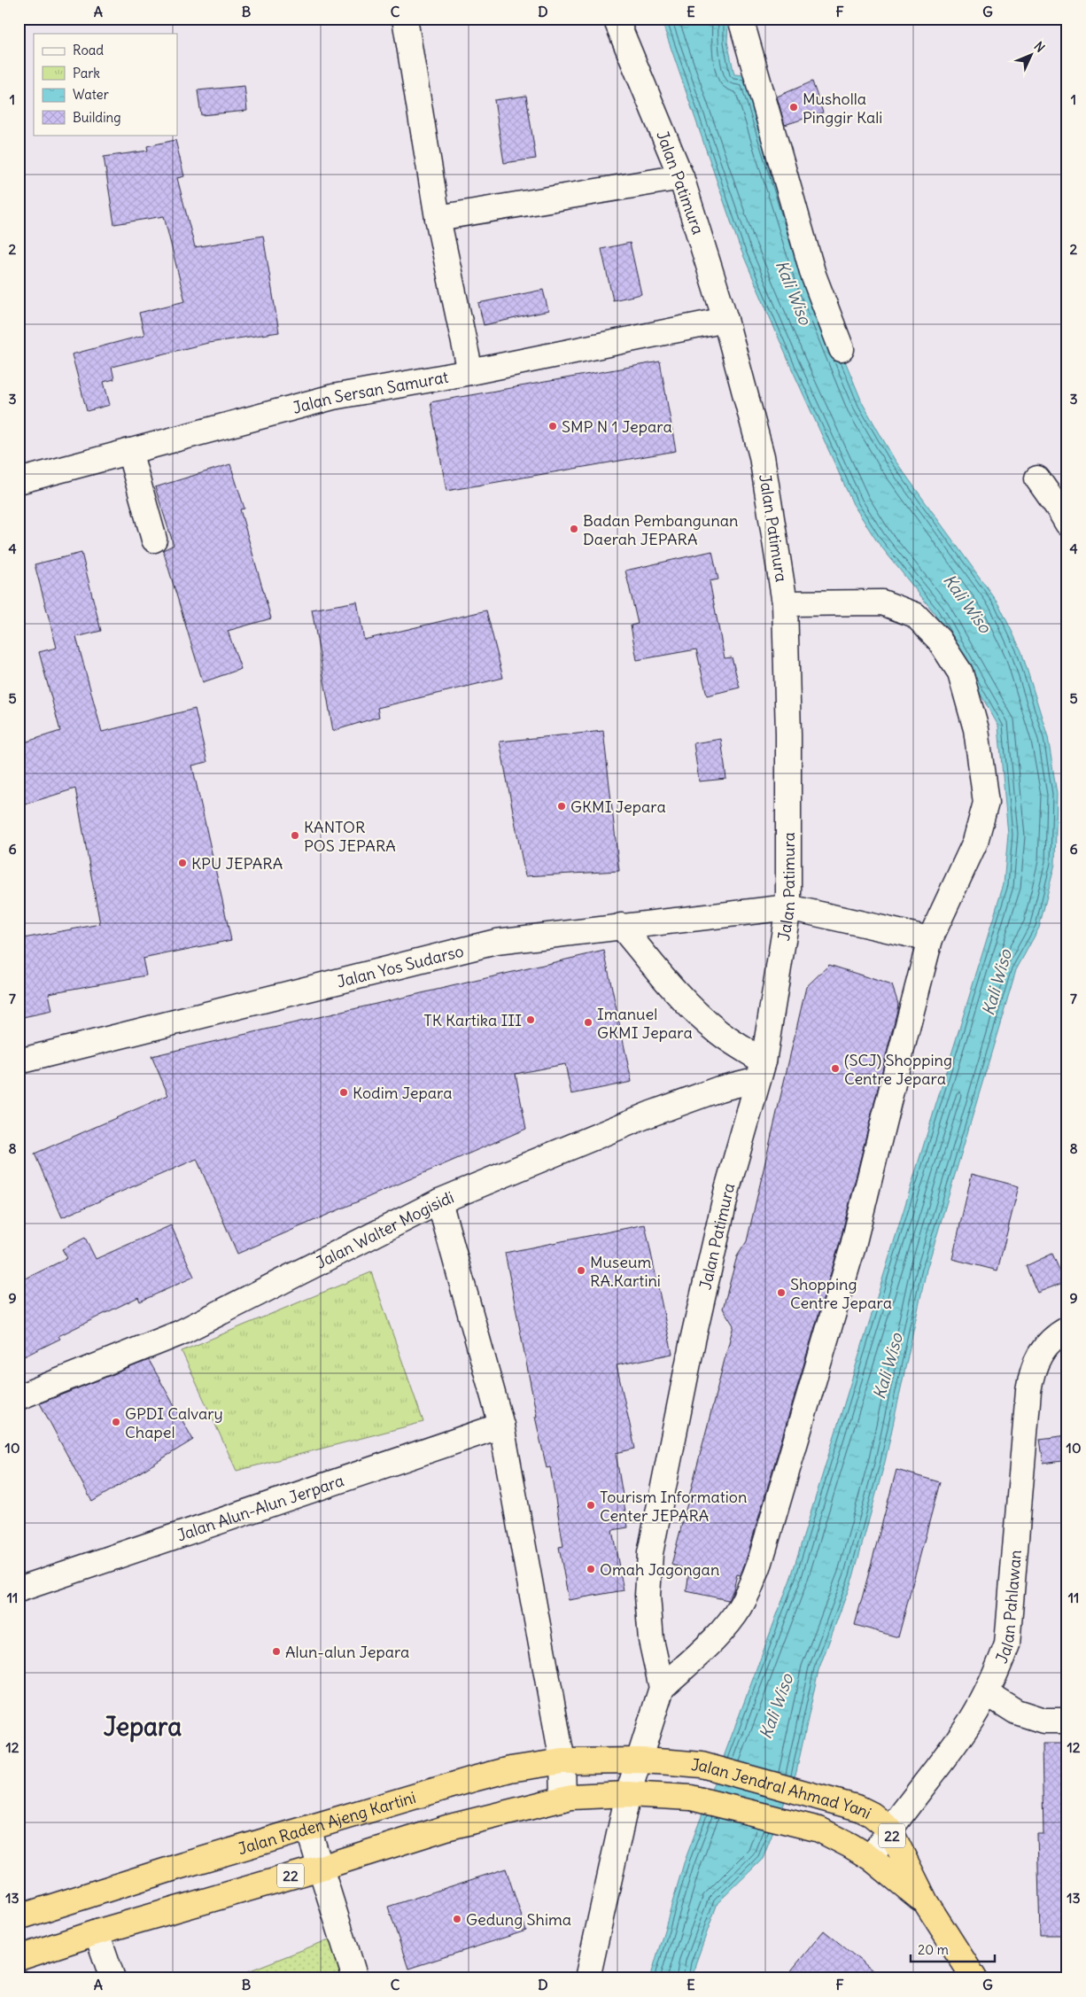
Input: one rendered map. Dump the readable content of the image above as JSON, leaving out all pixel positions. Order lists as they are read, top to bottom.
{
  "streets": {
    "highway": ["Jalan Jendral Ahmad Yani", "Jalan Raden Ajeng Kartini", "22"],
    "street": [
      "Jalan Patimura",
      "Jalan Sersan Samurat",
      "Jalan Yos Sudarso",
      "Jalan Walter Mogisidi",
      "Jalan Alun-Alun Jerpara",
      "Jalan Pahlawan"
    ]
  },
  "crossings": [
    ["Jalan Patimura", "Jalan Sersan Samurat"],
    ["Jalan Patimura", "Jalan Yos Sudarso"],
    ["Jalan Patimura", "Jalan Walter Mogisidi"],
    ["Jalan Patimura", "Jalan Jendral Ahmad Yani"],
    ["Jalan Patimura", "Jalan Raden Ajeng Kartini"],
    ["Jalan Patimura", "22"],
    ["Jalan Pahlawan", "Jalan Jendral Ahmad Yani"],
    ["Jalan Jendral Ahmad Yani", "Jalan Raden Ajeng Kartini"],
    ["Jalan Jendral Ahmad Yani", "22"]
  ],
  "districts": ["Jepara"],
  "water": ["Kali Wiso"],
  "places": [
    "Musholla Pinggir Kali",
    "SMP N 1 Jepara",
    "Badan Pembangunan Daerah JEPARA",
    "GKMI Jepara",
    "KANTOR POS JEPARA",
    "KPU JEPARA",
    "TK Kartika III",
    "Imanuel GKMI Jepara",
    "(SCJ) Shopping Centre Jepara",
    "Kodim Jepara",
    "Museum RA.Kartini",
    "Shopping Centre Jepara",
    "GPDI Calvary Chapel",
    "Tourism Information Center JEPARA",
    "Omah Jagongan",
    "Alun-alun Jepara",
    "Gedung Shima"
  ],
  "legend": [
    "Road",
    "Park",
    "Water",
    "Building"
  ],
  "scale_bar": "20 m",
  "north": "top right",
  "grid": {
    "columns": [
      "A",
      "B",
      "C",
      "D",
      "E",
      "F",
      "G"
    ],
    "rows": [
      "1",
      "2",
      "3",
      "4",
      "5",
      "6",
      "7",
      "8",
      "9",
      "10",
      "11",
      "12",
      "13"
    ]
  }
}
